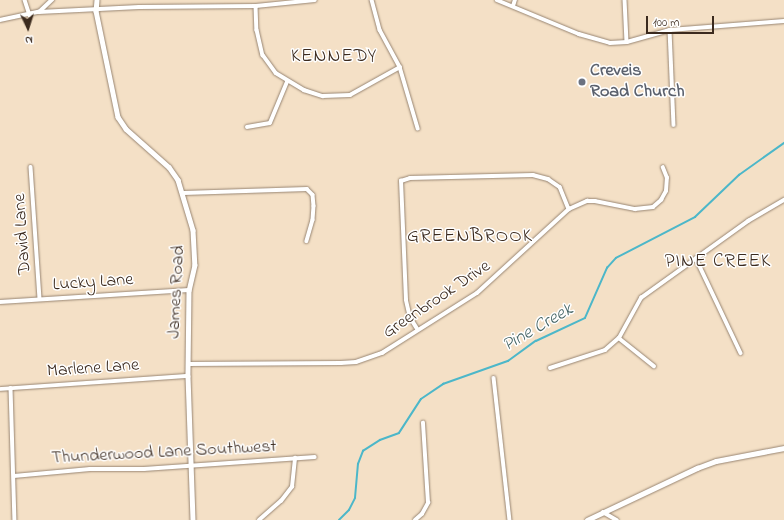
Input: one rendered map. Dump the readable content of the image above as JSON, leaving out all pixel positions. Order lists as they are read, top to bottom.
{
  "streets": {
    "street": [
      "David Lane",
      "Lucky Lane",
      "James Road",
      "Greenbrook Drive",
      "Marlene Lane",
      "Thunderwood Lane Southwest"
    ]
  },
  "crossings": [
    ["David Lane", "Lucky Lane"],
    ["Lucky Lane", "James Road"],
    ["James Road", "Greenbrook Drive"],
    ["James Road", "Marlene Lane"],
    ["James Road", "Thunderwood Lane Southwest"]
  ],
  "districts": ["KENNEDY", "GREENBROOK", "PINE CREEK"],
  "water": ["Pine Creek"],
  "places": ["Creveis Road Church"],
  "scale_bar": "100 m",
  "north": "bottom"
}
